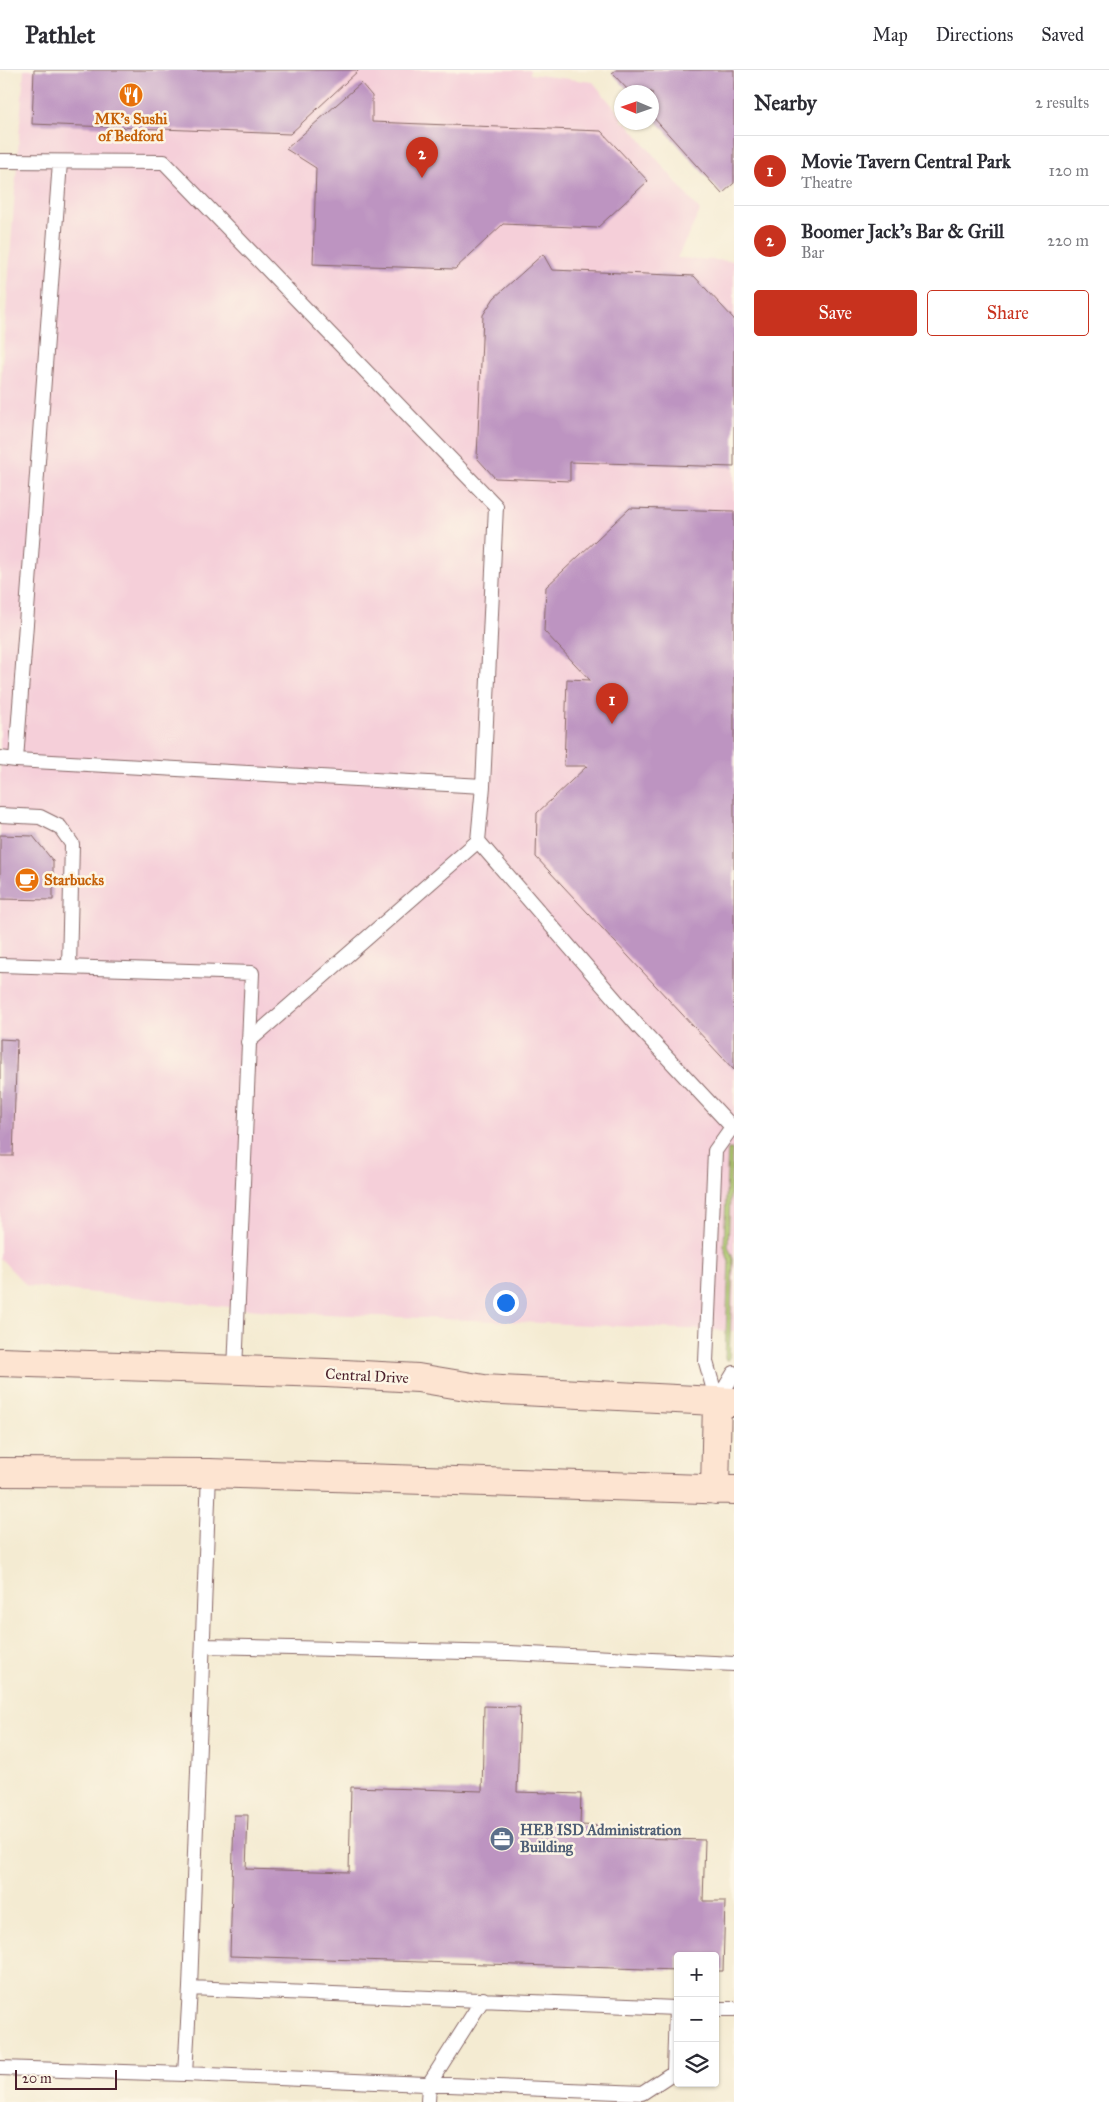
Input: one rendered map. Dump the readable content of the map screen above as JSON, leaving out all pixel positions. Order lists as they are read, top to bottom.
{
  "streets": {
    "main road": ["Central Drive"]
  },
  "places": {
    "restaurant": ["MK's Sushi of Bedford"],
    "cafe": ["Starbucks"],
    "office": ["HEB ISD Administration Building"]
  },
  "scale_bar": "20 m",
  "north": "left",
  "page": {
    "header": "Pathlet",
    "nav": ["Map", "Directions", "Saved"],
    "heading": ["Nearby", "2 results"],
    "list": [
      {
        "mark": "1",
        "name": "Movie Tavern Central Park",
        "note": "Theatre",
        "value": "120 m"
      },
      {
        "mark": "2",
        "name": "Boomer Jack's Bar & Grill",
        "note": "Bar",
        "value": "220 m"
      }
    ],
    "pins": ["2", "1"],
    "buttons": ["Save", "Share"],
    "map_buttons": ["+", "−"],
    "scale": "20 m"
  }
}
